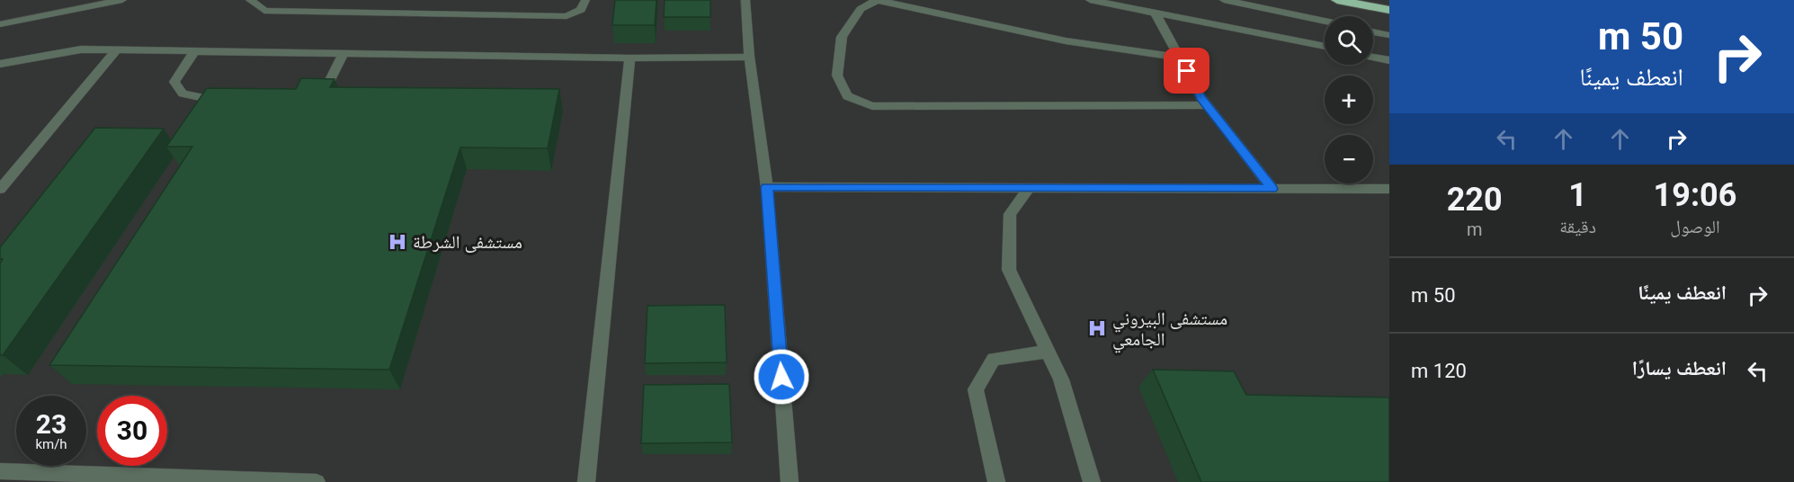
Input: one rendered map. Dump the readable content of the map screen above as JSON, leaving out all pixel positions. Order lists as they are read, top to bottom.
{
  "places": {
    "hospital": ["مستشفى الشرطة", "مستشفى البيروني الجامعي"]
  },
  "page": {
    "turn": ["50 m", "انعطف يمينًا"],
    "map_buttons": ["+", "−"],
    "eta": [
      "19:06",
      "الوصول",
      "1",
      "دقيقة",
      "220",
      "m"
    ],
    "list": [
      {
        "name": "انعطف يمينًا",
        "value": "50 m"
      },
      {
        "name": "انعطف يسارًا",
        "value": "120 m"
      }
    ],
    "speed": "23 km/h",
    "limit": "30"
  }
}
